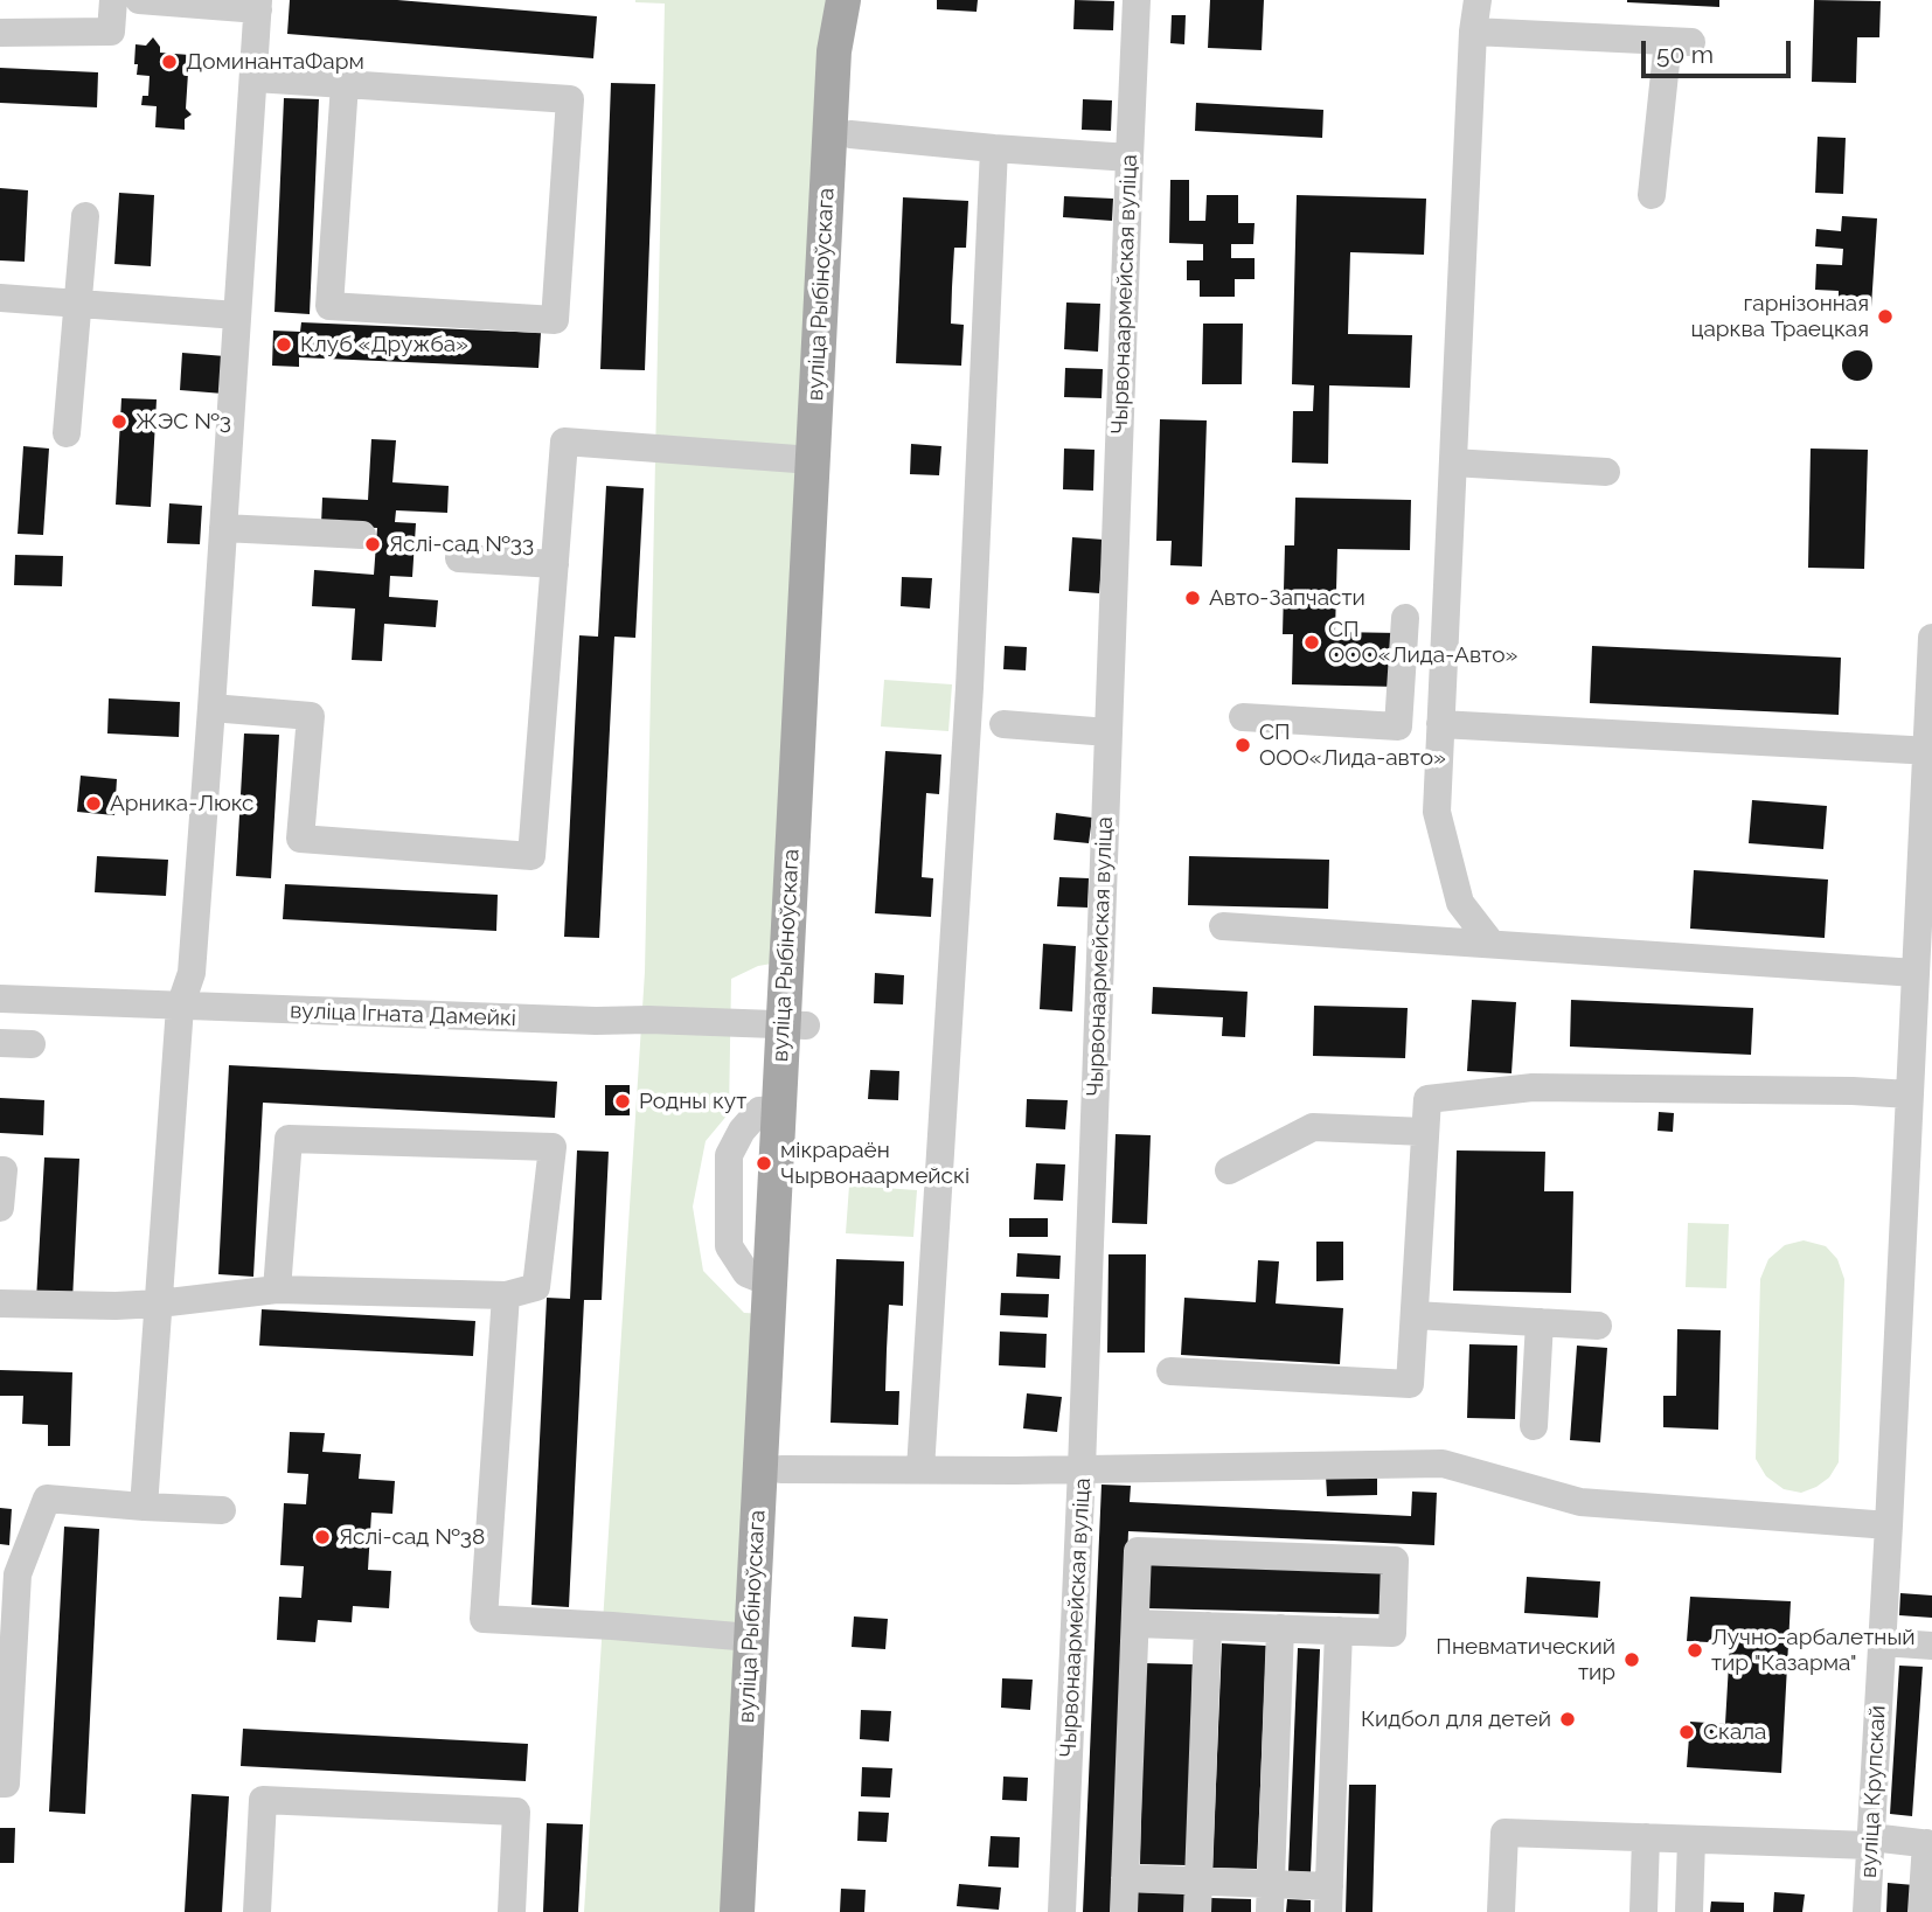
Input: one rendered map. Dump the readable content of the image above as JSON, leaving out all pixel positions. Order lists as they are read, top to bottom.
{
  "streets": {
    "main road": ["вуліца Рыбіноўскага"],
    "street": ["Чырвонаармейская вуліца", "вуліца Ігната Дамейкі", "вуліца Крупскай"]
  },
  "crossings": [
    ["вуліца Рыбіноўскага", "вуліца Ігната Дамейкі"]
  ],
  "places": [
    "ДоминантаФарм",
    "гарнізонная царква Траецкая",
    "Клуб «Дружба»",
    "ЖЭС №3",
    "Яслі-сад №33",
    "Авто-Запчасти",
    "СП ООО«Лида-Авто»",
    "СП ООО«Лида-авто»",
    "Арника-Люкс",
    "Родны кут",
    "мікрараён Чырвонаармейскі",
    "Яслі-сад №38",
    "Лучно-арбалетный тир \"Казарма\"",
    "Пневматический тир",
    "Кидбол для детей",
    "Скала"
  ],
  "scale_bar": "50 m"
}
